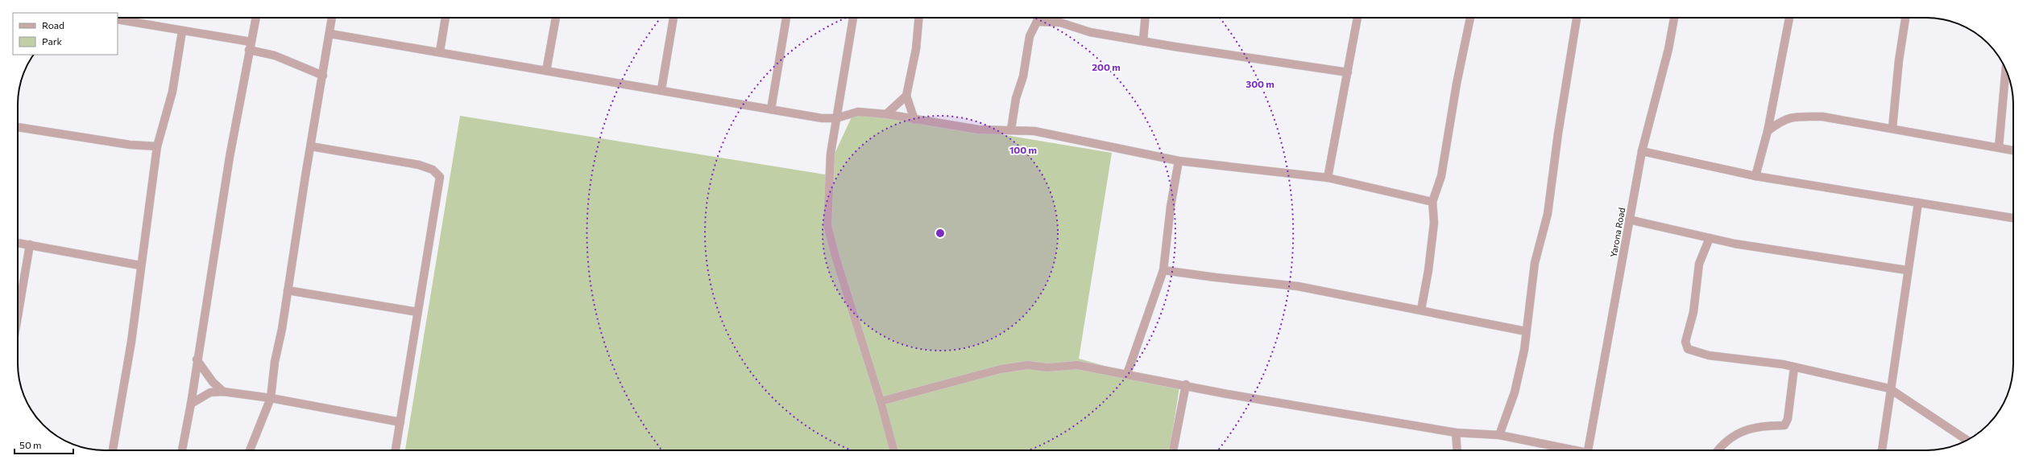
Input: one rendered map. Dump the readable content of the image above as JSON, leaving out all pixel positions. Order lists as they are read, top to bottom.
{
  "streets": {
    "street": ["Yarona Road"]
  },
  "legend": ["Road", "Park"],
  "scale_bar": "50 m",
  "rings": ["200 m", "300 m", "100 m"]
}
